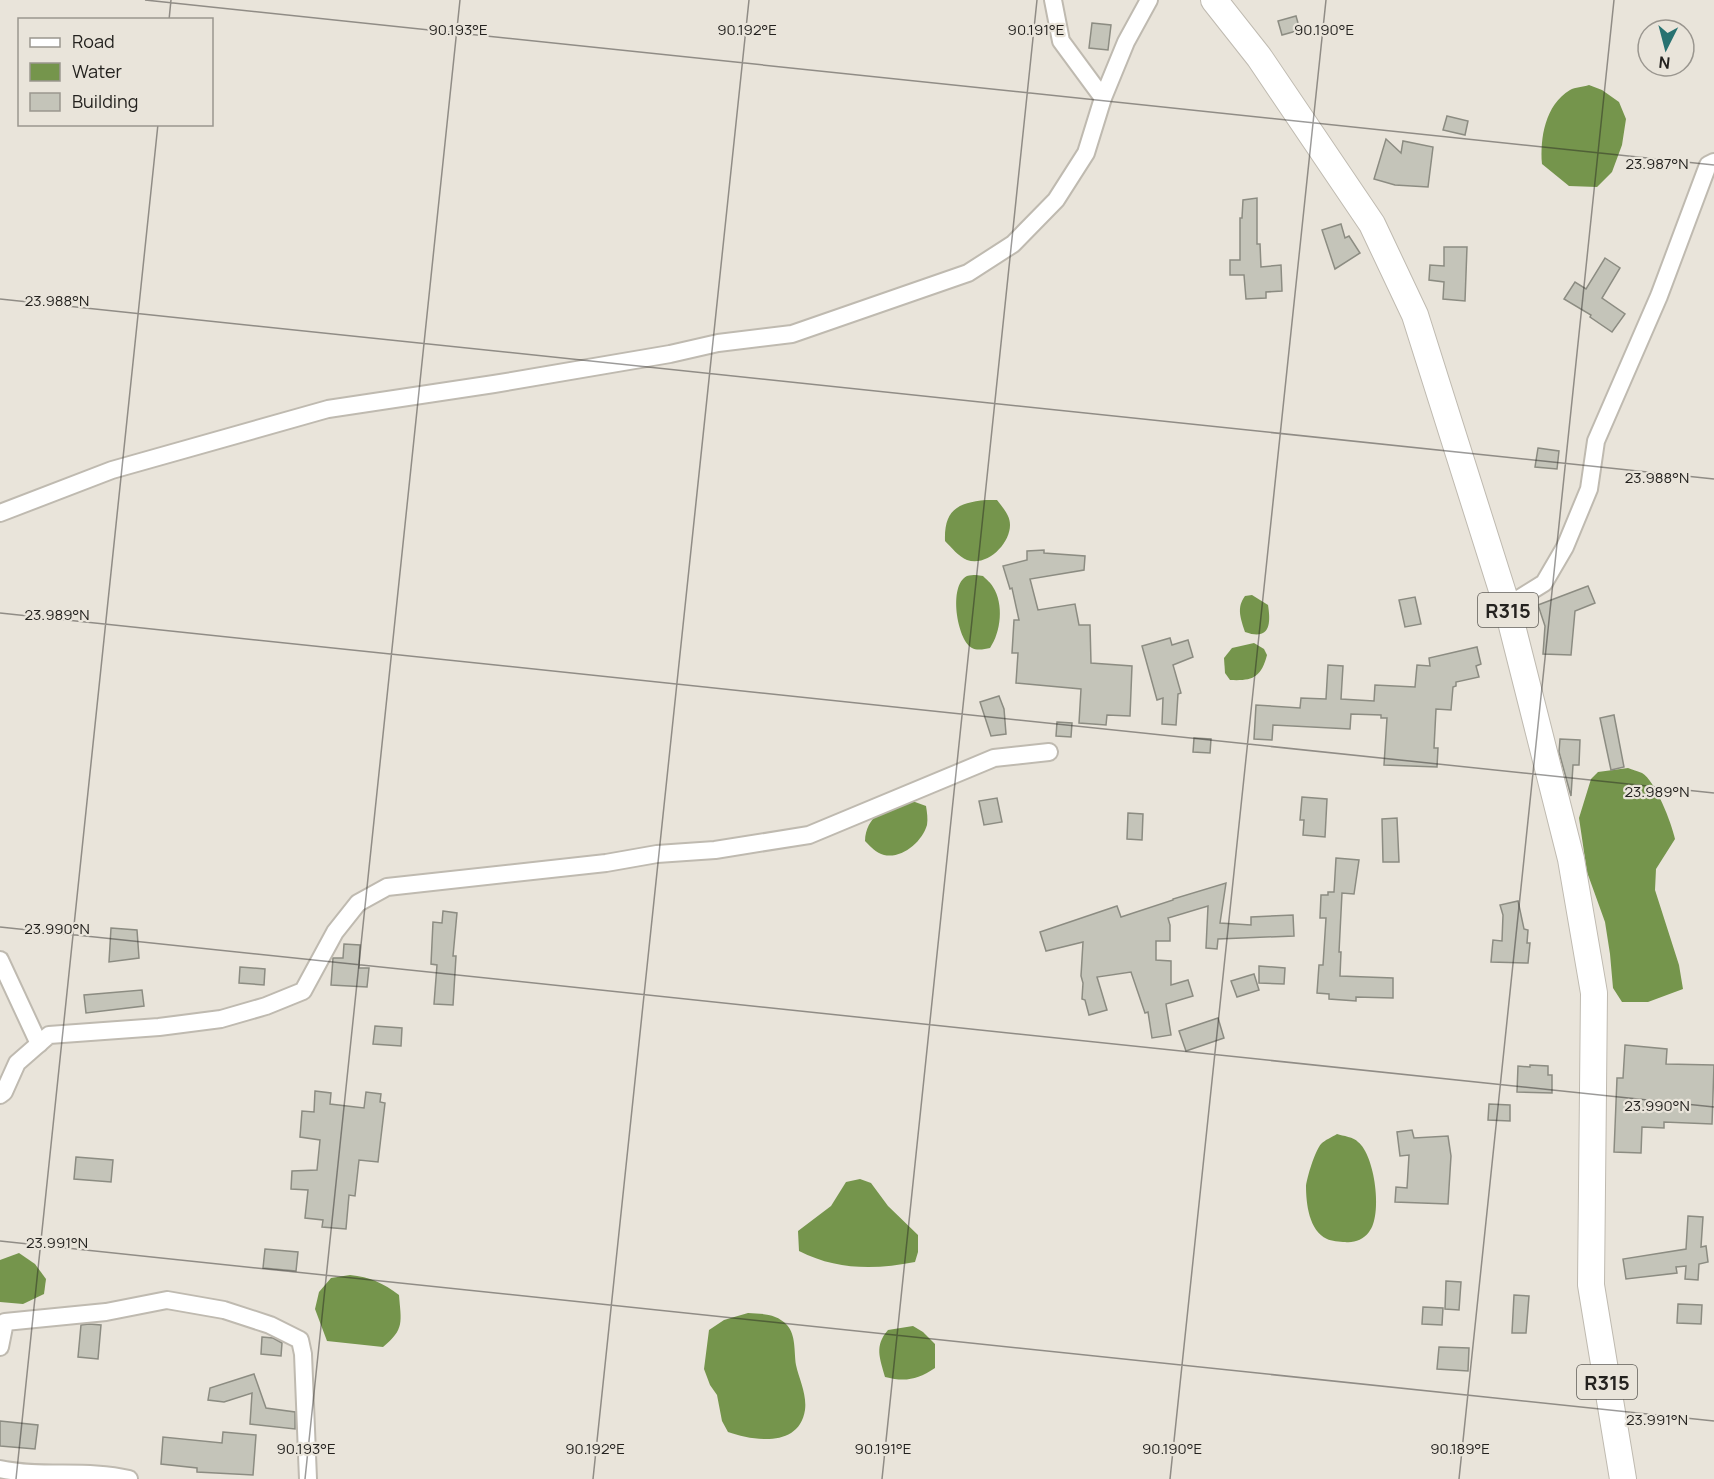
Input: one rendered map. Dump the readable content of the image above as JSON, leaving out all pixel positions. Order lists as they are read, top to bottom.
{
  "streets": {
    "main road": ["R315"]
  },
  "legend": ["Road", "Water", "Building"],
  "north": "bottom",
  "coordinates": [
    "90.193°E",
    "90.192°E",
    "90.191°E",
    "90.190°E",
    "23.987°N",
    "23.988°N",
    "23.989°N",
    "23.990°N",
    "23.991°N",
    "90.189°E"
  ]
}
